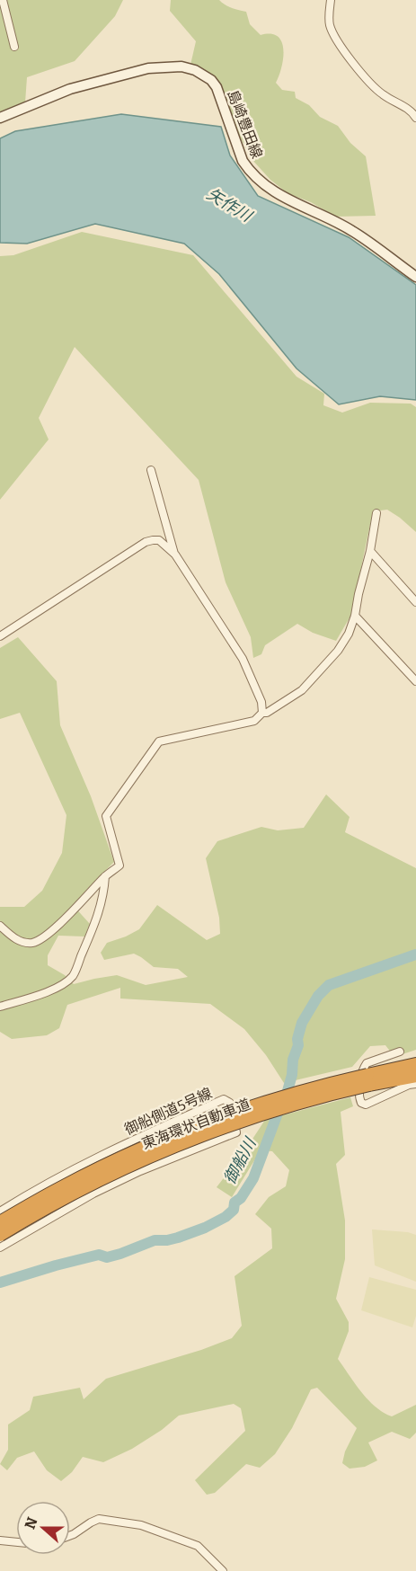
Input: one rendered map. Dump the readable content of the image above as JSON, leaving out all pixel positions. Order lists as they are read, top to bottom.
{
  "streets": {
    "highway": ["東海環状自動車道"],
    "main road": ["島崎豊田線"],
    "street": ["御船側道5号線"]
  },
  "water": ["矢作川", "御船川"],
  "north": "left"
}
